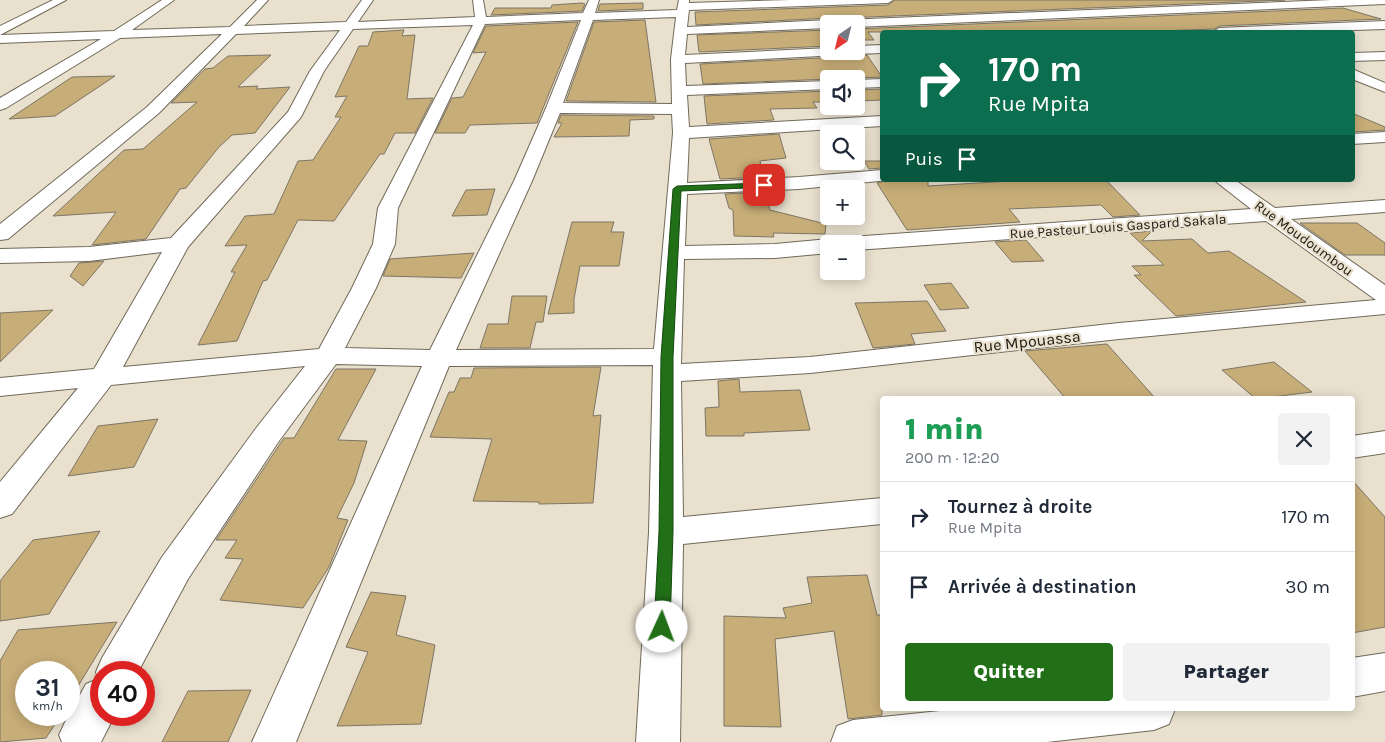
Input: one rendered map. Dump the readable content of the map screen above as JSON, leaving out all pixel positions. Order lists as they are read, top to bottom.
{
  "streets": {
    "street": ["Rue Pasteur Louis Gaspard Sakala", "Rue Moudoumbou", "Rue Mpouassa"]
  },
  "crossings": [
    ["Rue Pasteur Louis Gaspard Sakala", "Rue Moudoumbou"]
  ],
  "north": "bottom left",
  "page": {
    "map_buttons": ["+", "−"],
    "turn": ["170 m", "Rue Mpita"],
    "then": "Puis",
    "heading": ["1 min", "200 m · 12:20"],
    "list": [
      {
        "name": "Tournez à droite",
        "note": "Rue Mpita",
        "value": "170 m"
      },
      {
        "name": "Arrivée à destination",
        "value": "30 m"
      }
    ],
    "buttons": ["Quitter", "Partager"],
    "speed": "31 km/h",
    "limit": "40"
  }
}
